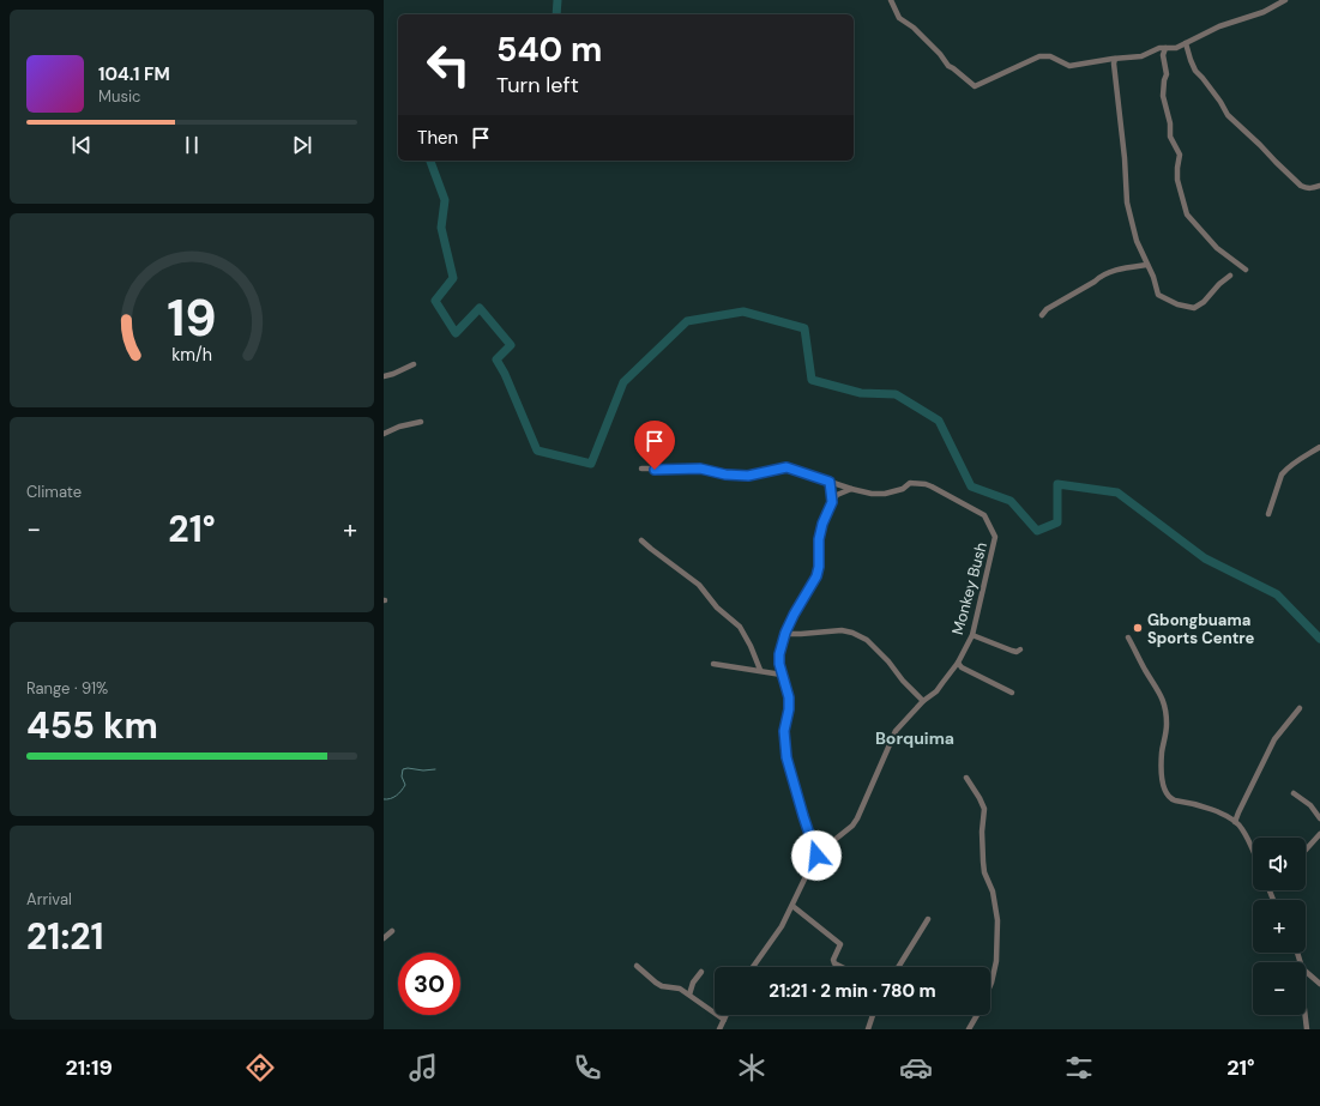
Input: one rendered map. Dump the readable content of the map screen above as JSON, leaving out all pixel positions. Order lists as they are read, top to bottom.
{
  "streets": {
    "street": ["Monkey Bush"]
  },
  "districts": ["Borquima"],
  "places": ["Gbongbuama Sports Centre"],
  "page": {
    "turn": ["540 m", "Turn left"],
    "song": ["104.1 FM", "Music"],
    "then": "Then",
    "tile": [
      "Climate",
      ["Range · 91%", "455 km"],
      ["Arrival", "21:21"]
    ],
    "heat": ["−", "21°", "+"],
    "map_buttons": ["+", "−"],
    "limit": "30",
    "trip": "21:21 · 2 min · 780 m",
    "tabs": ["21:19", "21°"],
    "gauge": ["19", "km/h"]
  }
}
